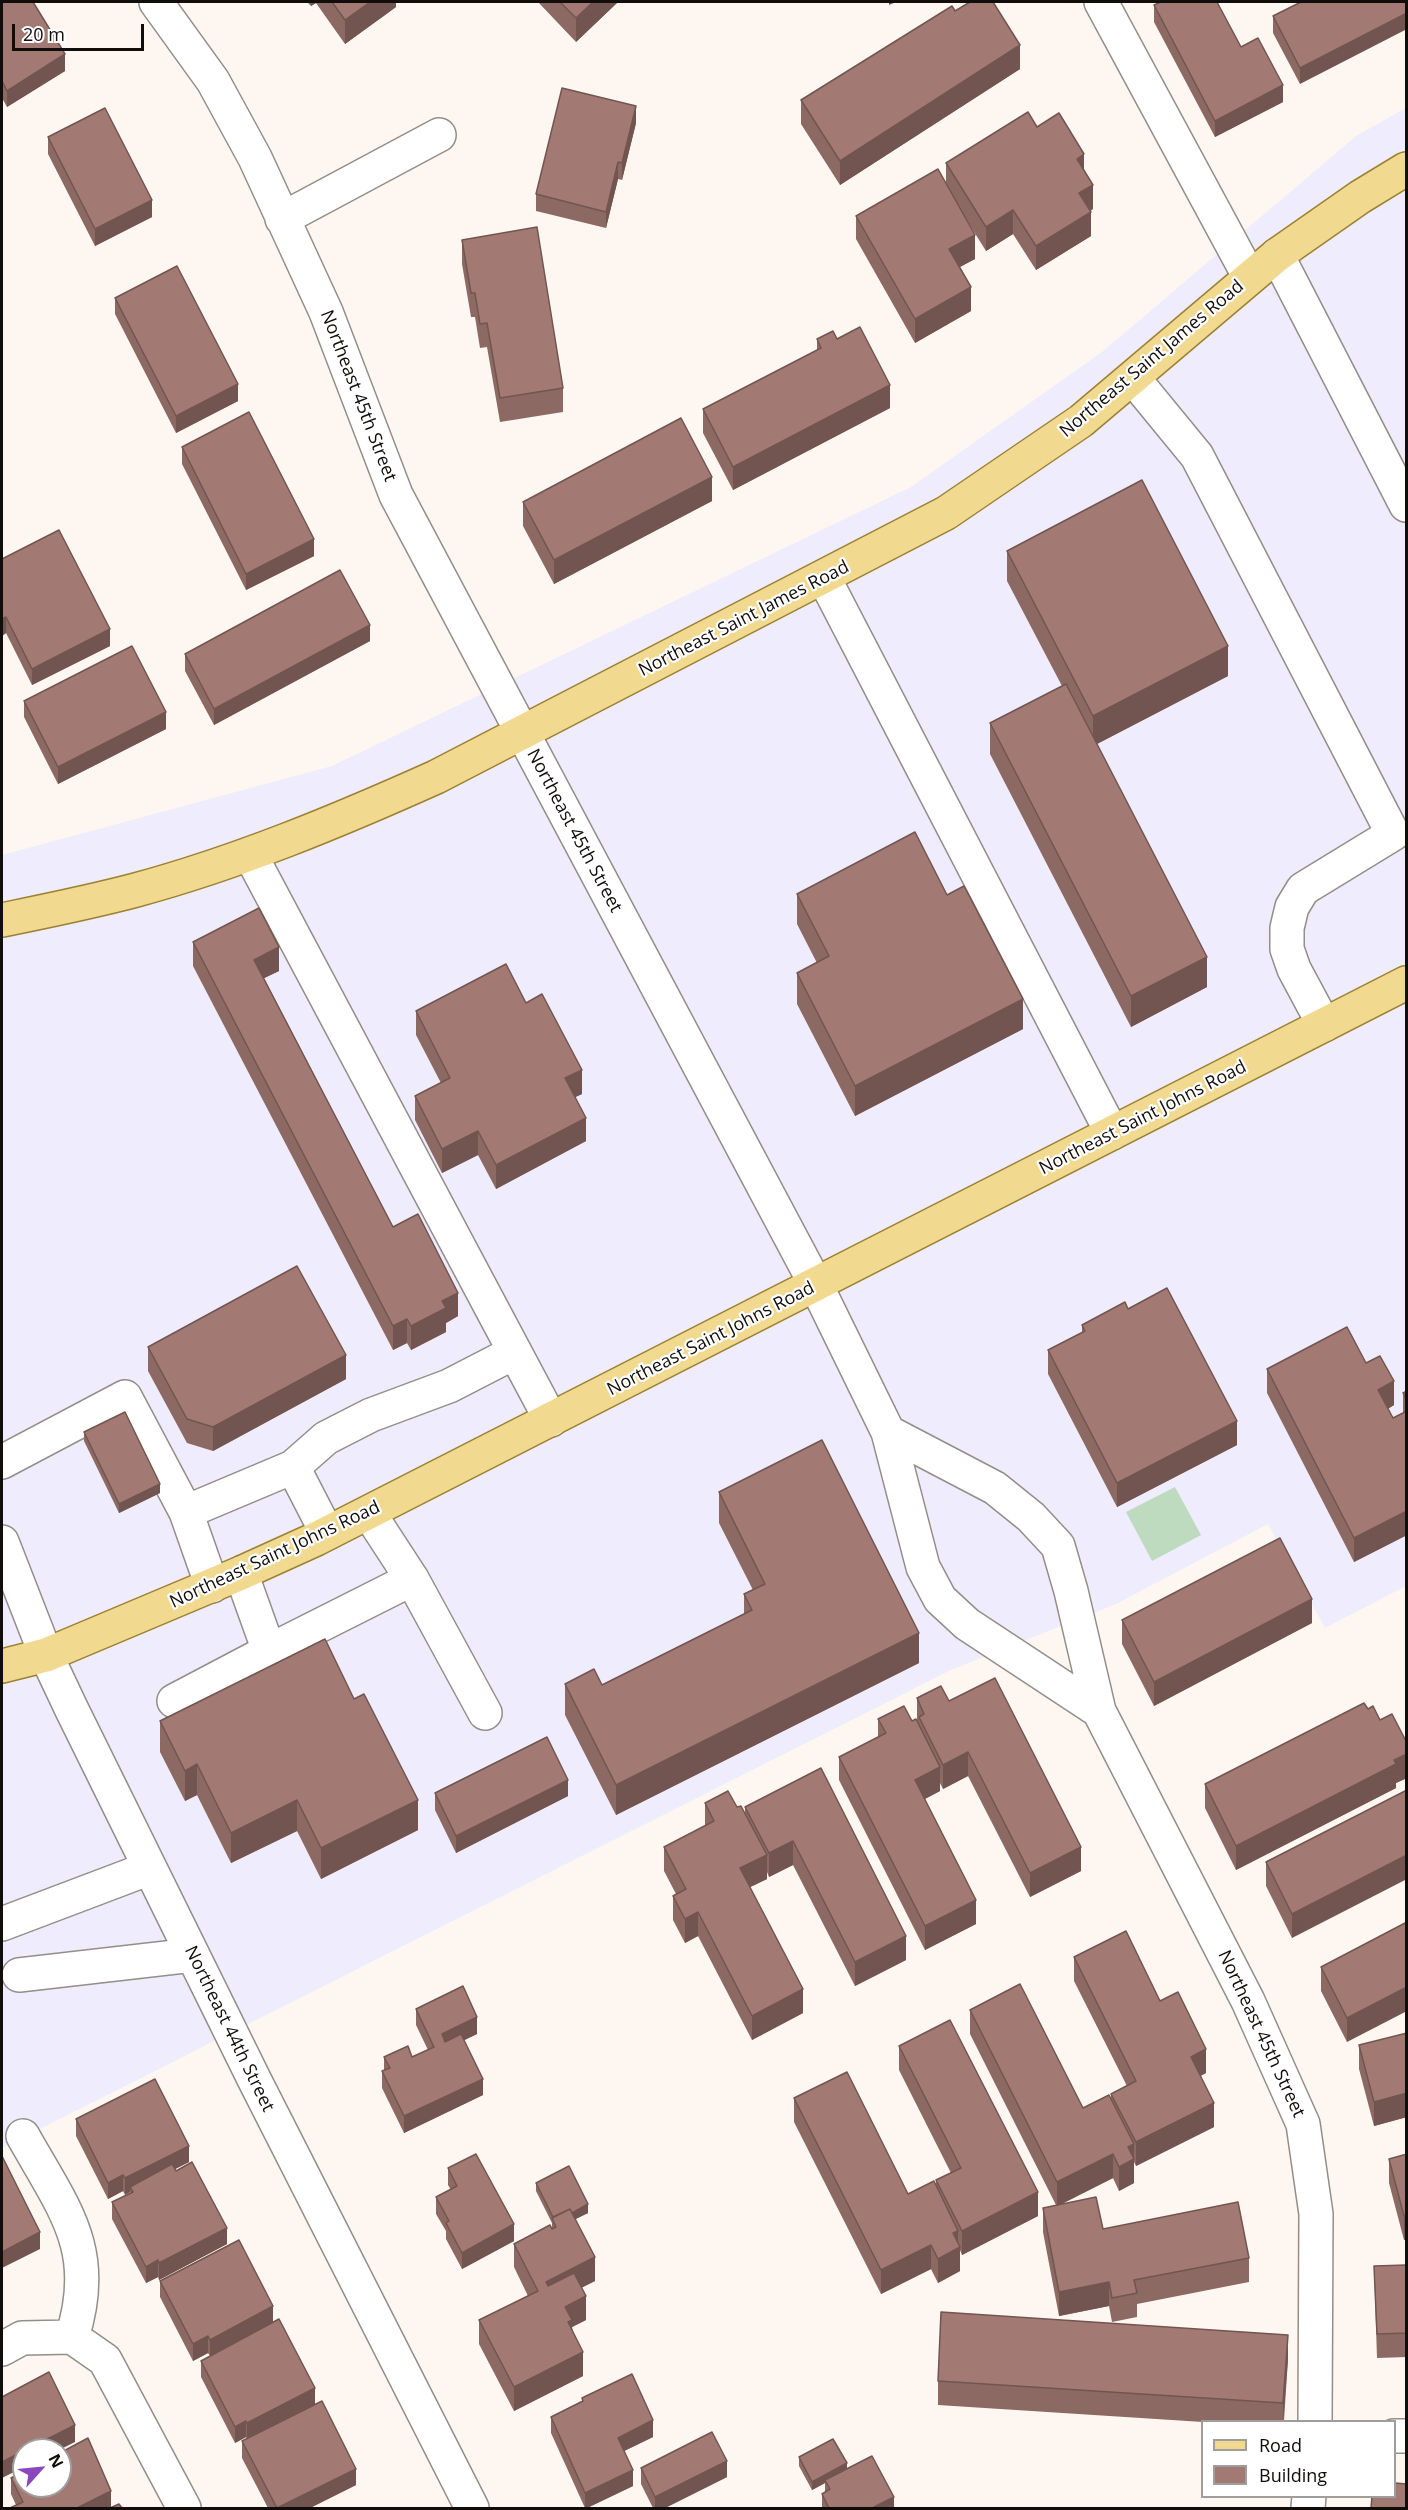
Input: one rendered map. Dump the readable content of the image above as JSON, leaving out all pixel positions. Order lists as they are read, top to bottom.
{
  "streets": {
    "main road": ["Northeast Saint James Road", "Northeast Saint Johns Road"],
    "street": ["Northeast 45th Street", "Northeast 44th Street"]
  },
  "crossings": [
    ["Northeast Saint James Road", "Northeast 45th Street"],
    ["Northeast 45th Street", "Northeast Saint Johns Road"],
    ["Northeast Saint Johns Road", "Northeast 44th Street"]
  ],
  "legend": ["Road", "Building"],
  "scale_bar": "20 m",
  "north": "top right"
}
